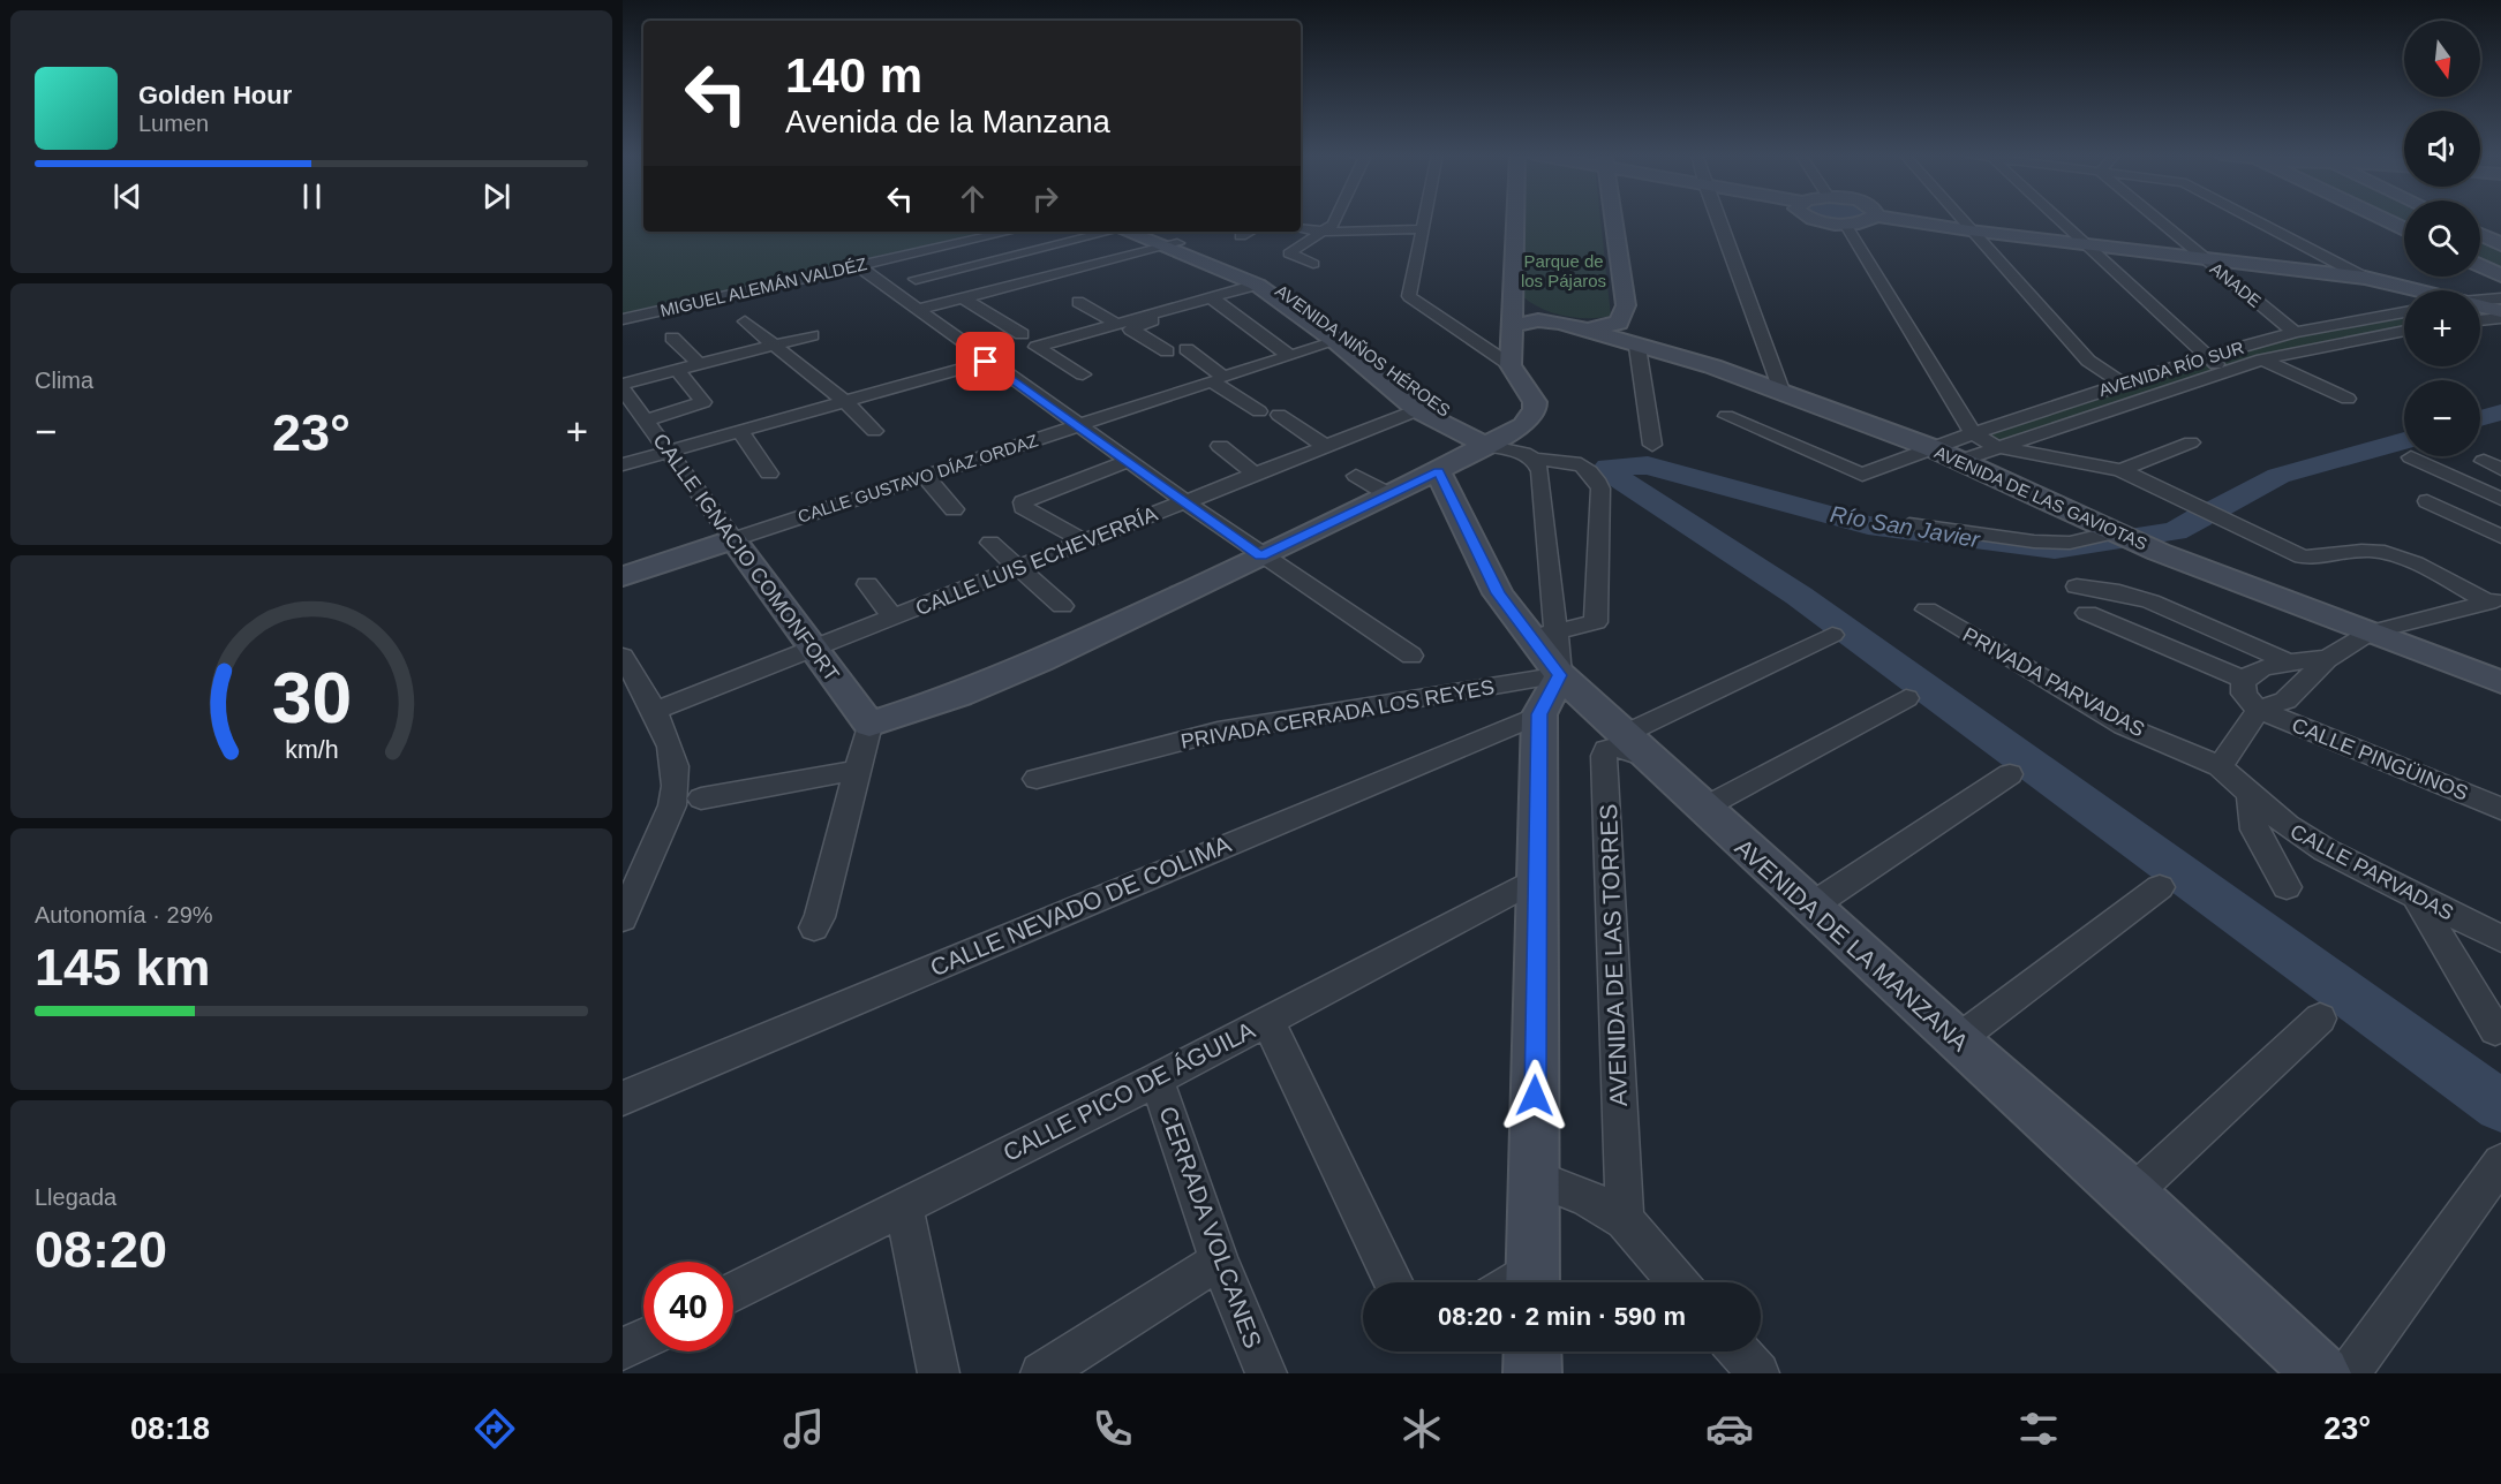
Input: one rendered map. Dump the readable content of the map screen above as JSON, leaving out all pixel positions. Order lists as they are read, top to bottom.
{
  "streets": {
    "street": [
      "ANADE",
      "MIGUEL ALEMÁN VALDÉZ",
      "AVENIDA NIÑOS HÉROES",
      "AVENIDA RÍO SUR",
      "CALLE GUSTAVO DÍAZ ORDAZ",
      "AVENIDA DE LAS GAVIOTAS",
      "CALLE IGNACIO COMONFORT",
      "CALLE LUIS ECHEVERRÍA",
      "PRIVADA PARVADAS",
      "PRIVADA CERRADA LOS REYES",
      "CALLE PINGÜINOS",
      "CALLE PARVADAS",
      "CALLE NEVADO DE COLIMA",
      "AVENIDA DE LA MANZANA",
      "AVENIDA DE LAS TORRES",
      "CALLE PICO DE ÁGUILA",
      "CERRADA VOLCANES"
    ]
  },
  "crossings": [
    ["ANADE", "AVENIDA RÍO SUR"],
    ["AVENIDA NIÑOS HÉROES", "CALLE GUSTAVO DÍAZ ORDAZ"],
    ["AVENIDA NIÑOS HÉROES", "CALLE LUIS ECHEVERRÍA"],
    ["AVENIDA NIÑOS HÉROES", "AVENIDA DE LA MANZANA"],
    ["AVENIDA RÍO SUR", "AVENIDA DE LAS GAVIOTAS"],
    ["CALLE GUSTAVO DÍAZ ORDAZ", "CALLE IGNACIO COMONFORT"],
    ["CALLE IGNACIO COMONFORT", "CALLE LUIS ECHEVERRÍA"],
    ["PRIVADA PARVADAS", "CALLE PARVADAS"],
    ["PRIVADA CERRADA LOS REYES", "AVENIDA DE LA MANZANA"],
    ["AVENIDA DE LA MANZANA", "AVENIDA DE LAS TORRES"],
    ["CALLE PICO DE ÁGUILA", "CERRADA VOLCANES"]
  ],
  "water": ["Río San Javier"],
  "parks": ["Parque de los Pájaros"],
  "north": "bottom",
  "page": {
    "map_buttons": ["+", "−"],
    "turn": ["140 m", "Avenida de la Manzana"],
    "song": ["Golden Hour", "Lumen"],
    "tile": [
      "Clima",
      ["Autonomía · 29%", "145 km"],
      ["Llegada", "08:20"]
    ],
    "heat": ["−", "23°", "+"],
    "limit": "40",
    "trip": "08:20 · 2 min · 590 m",
    "tabs": ["08:18", "23°"],
    "gauge": ["30", "km/h"]
  }
}
